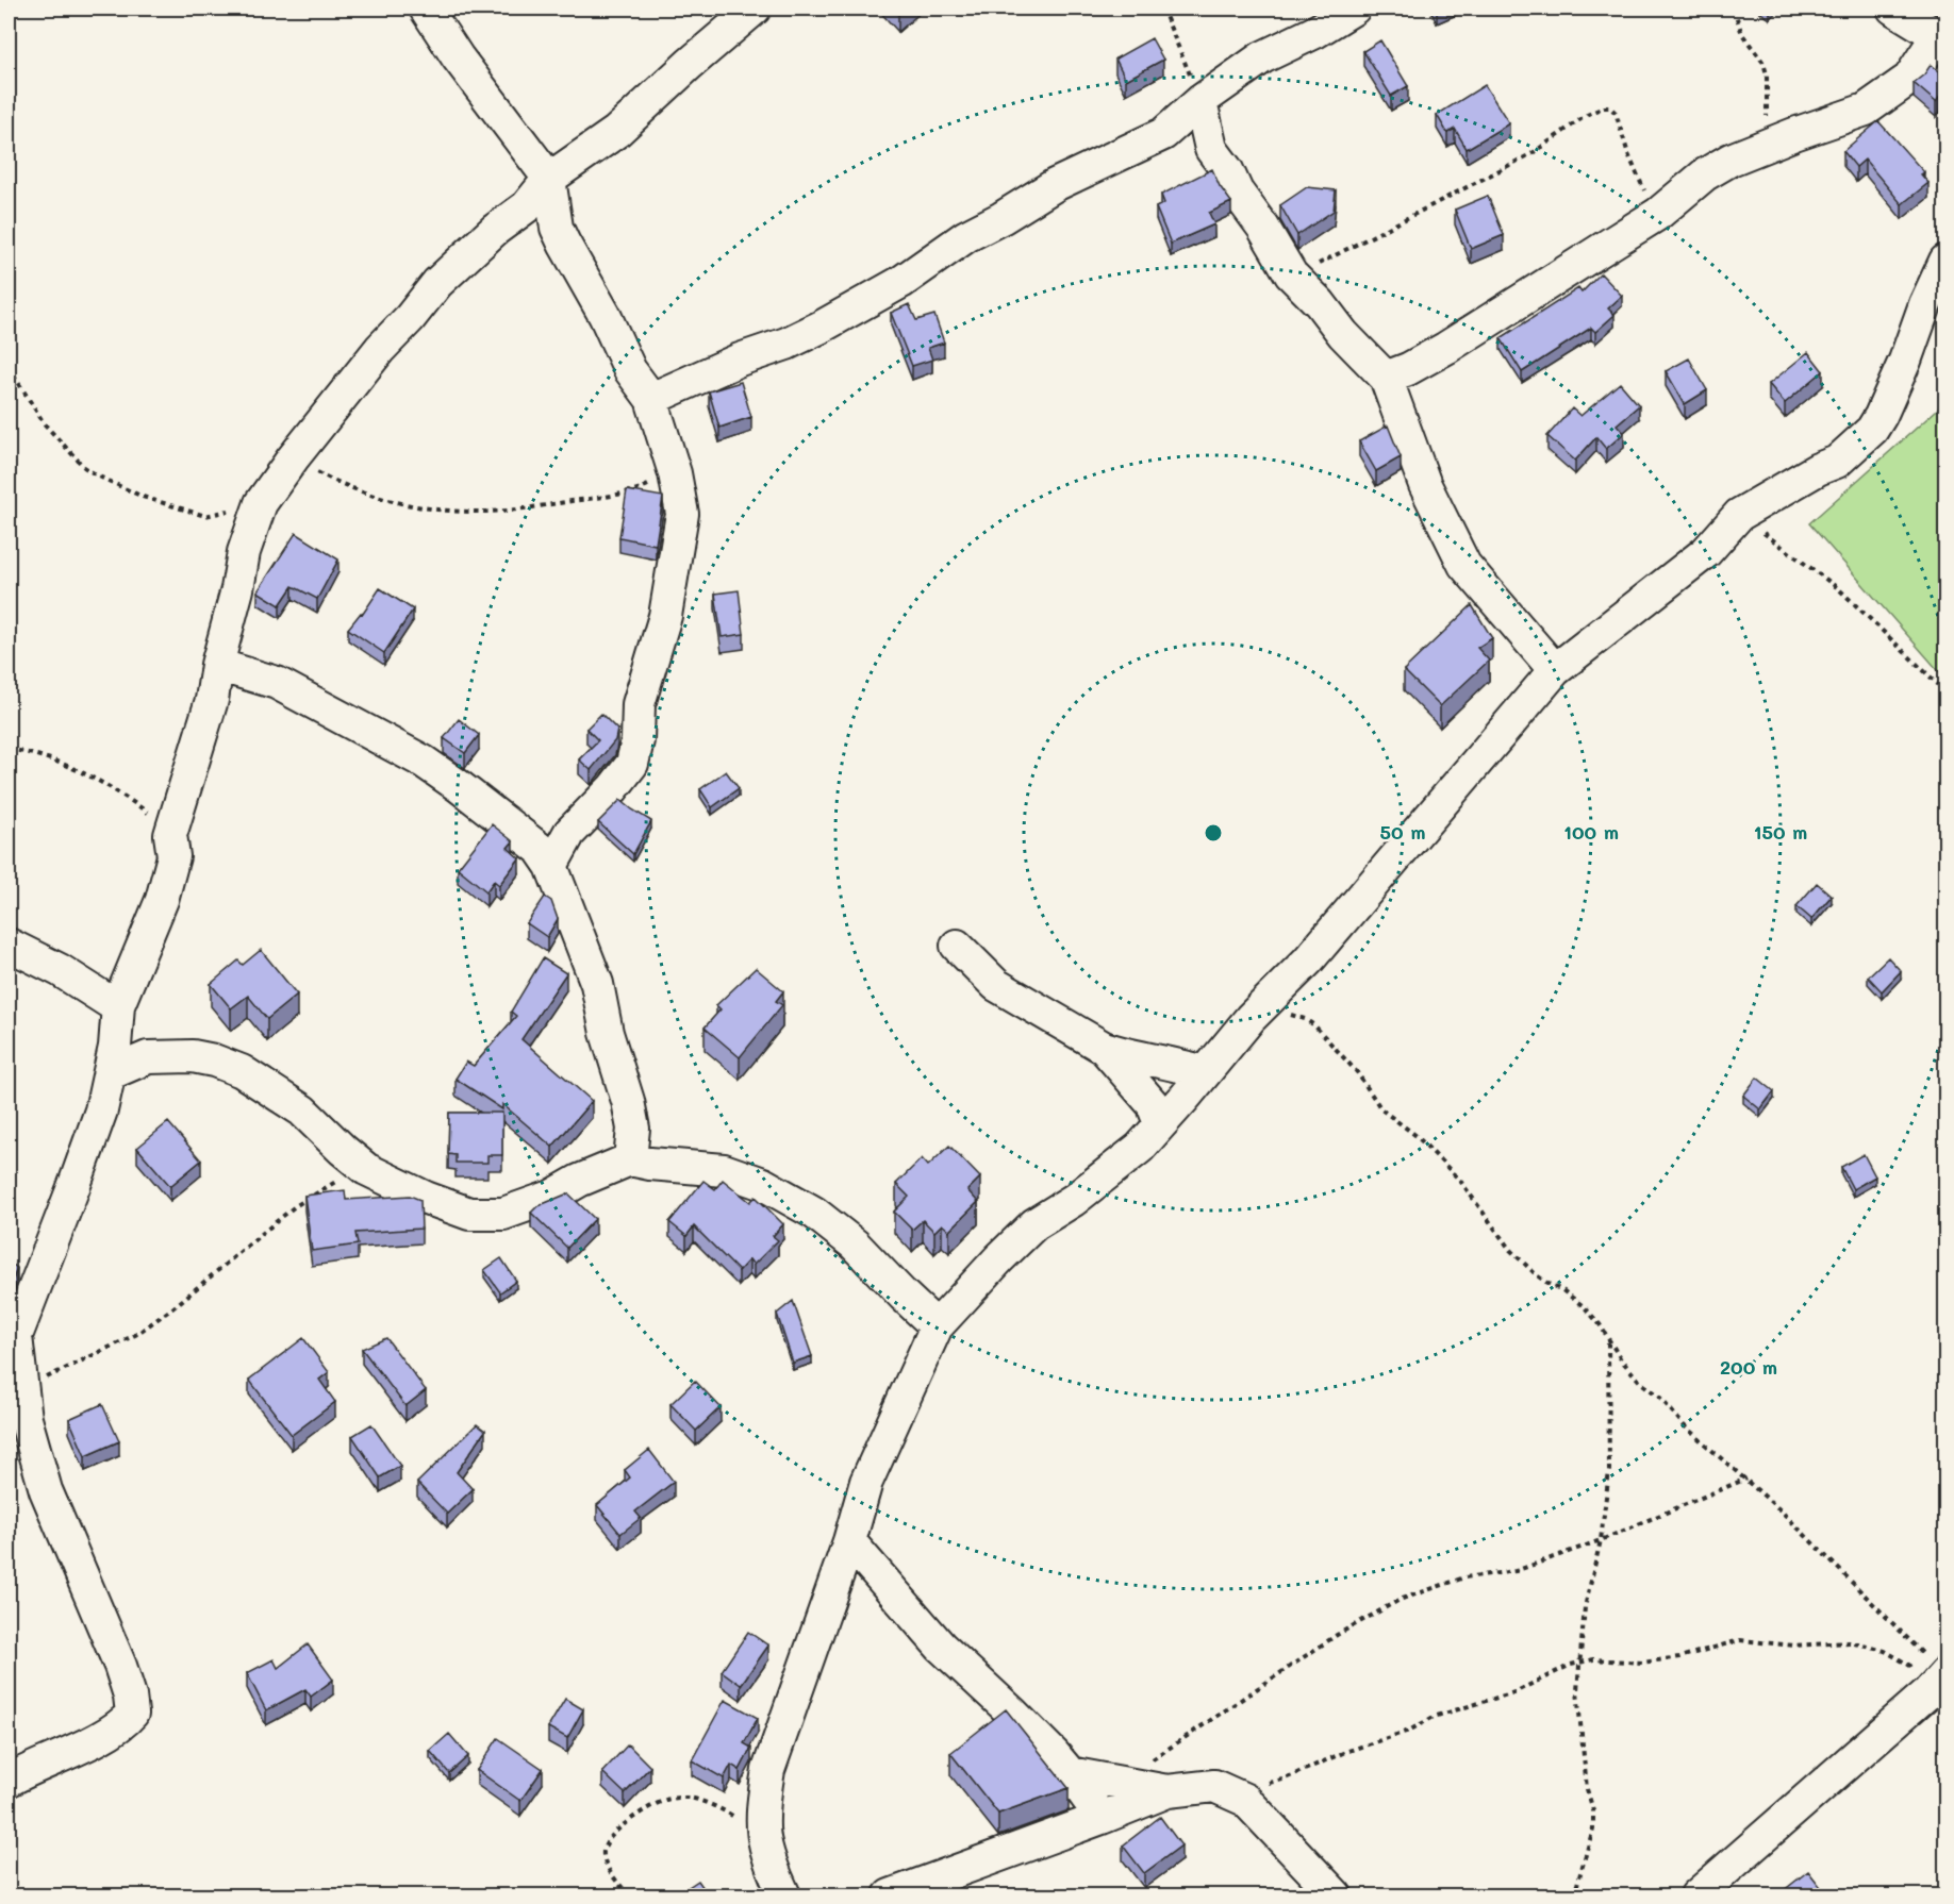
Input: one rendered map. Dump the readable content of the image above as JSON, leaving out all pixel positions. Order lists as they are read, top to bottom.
{
  "rings": [
    "50 m",
    "100 m",
    "150 m",
    "200 m"
  ]
}
